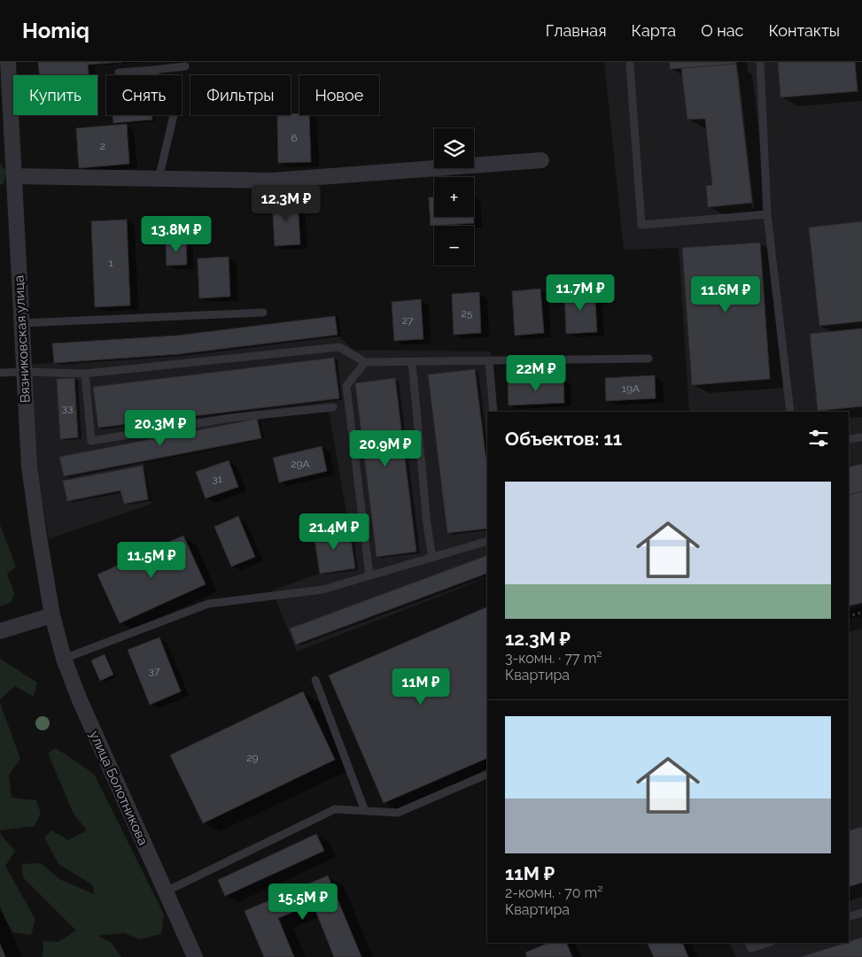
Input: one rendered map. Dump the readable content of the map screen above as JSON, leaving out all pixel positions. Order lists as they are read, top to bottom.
{
  "streets": {
    "street": ["Вязниковская улица", "улица Болотникова"]
  },
  "crossings": [
    ["Вязниковская улица", "улица Болотникова"]
  ],
  "house_numbers": [
    "6",
    "2",
    "1",
    "25",
    "27",
    "19А",
    "33",
    "29А",
    "31",
    "37",
    "29"
  ],
  "page": {
    "header": "Homiq",
    "nav": [
      "Главная",
      "Карта",
      "О нас",
      "Контакты"
    ],
    "chip": [
      "Купить",
      "Снять",
      "Фильтры",
      "Новое"
    ],
    "map_buttons": ["+", "−"],
    "price": [
      "12.3M ₽",
      "13.8M ₽",
      "11.7M ₽",
      "11.6M ₽",
      "22M ₽",
      "20.3M ₽",
      "20.9M ₽",
      "21.4M ₽",
      "11.5M ₽",
      "11M ₽",
      "15.5M ₽"
    ],
    "heading": "Объектов: 11",
    "list": [
      {
        "name": "12.3M ₽",
        "note": "3-комн. · 77 m² · Квартира"
      },
      {
        "name": "11M ₽",
        "note": "2-комн. · 70 m² · Квартира"
      }
    ]
  }
}
